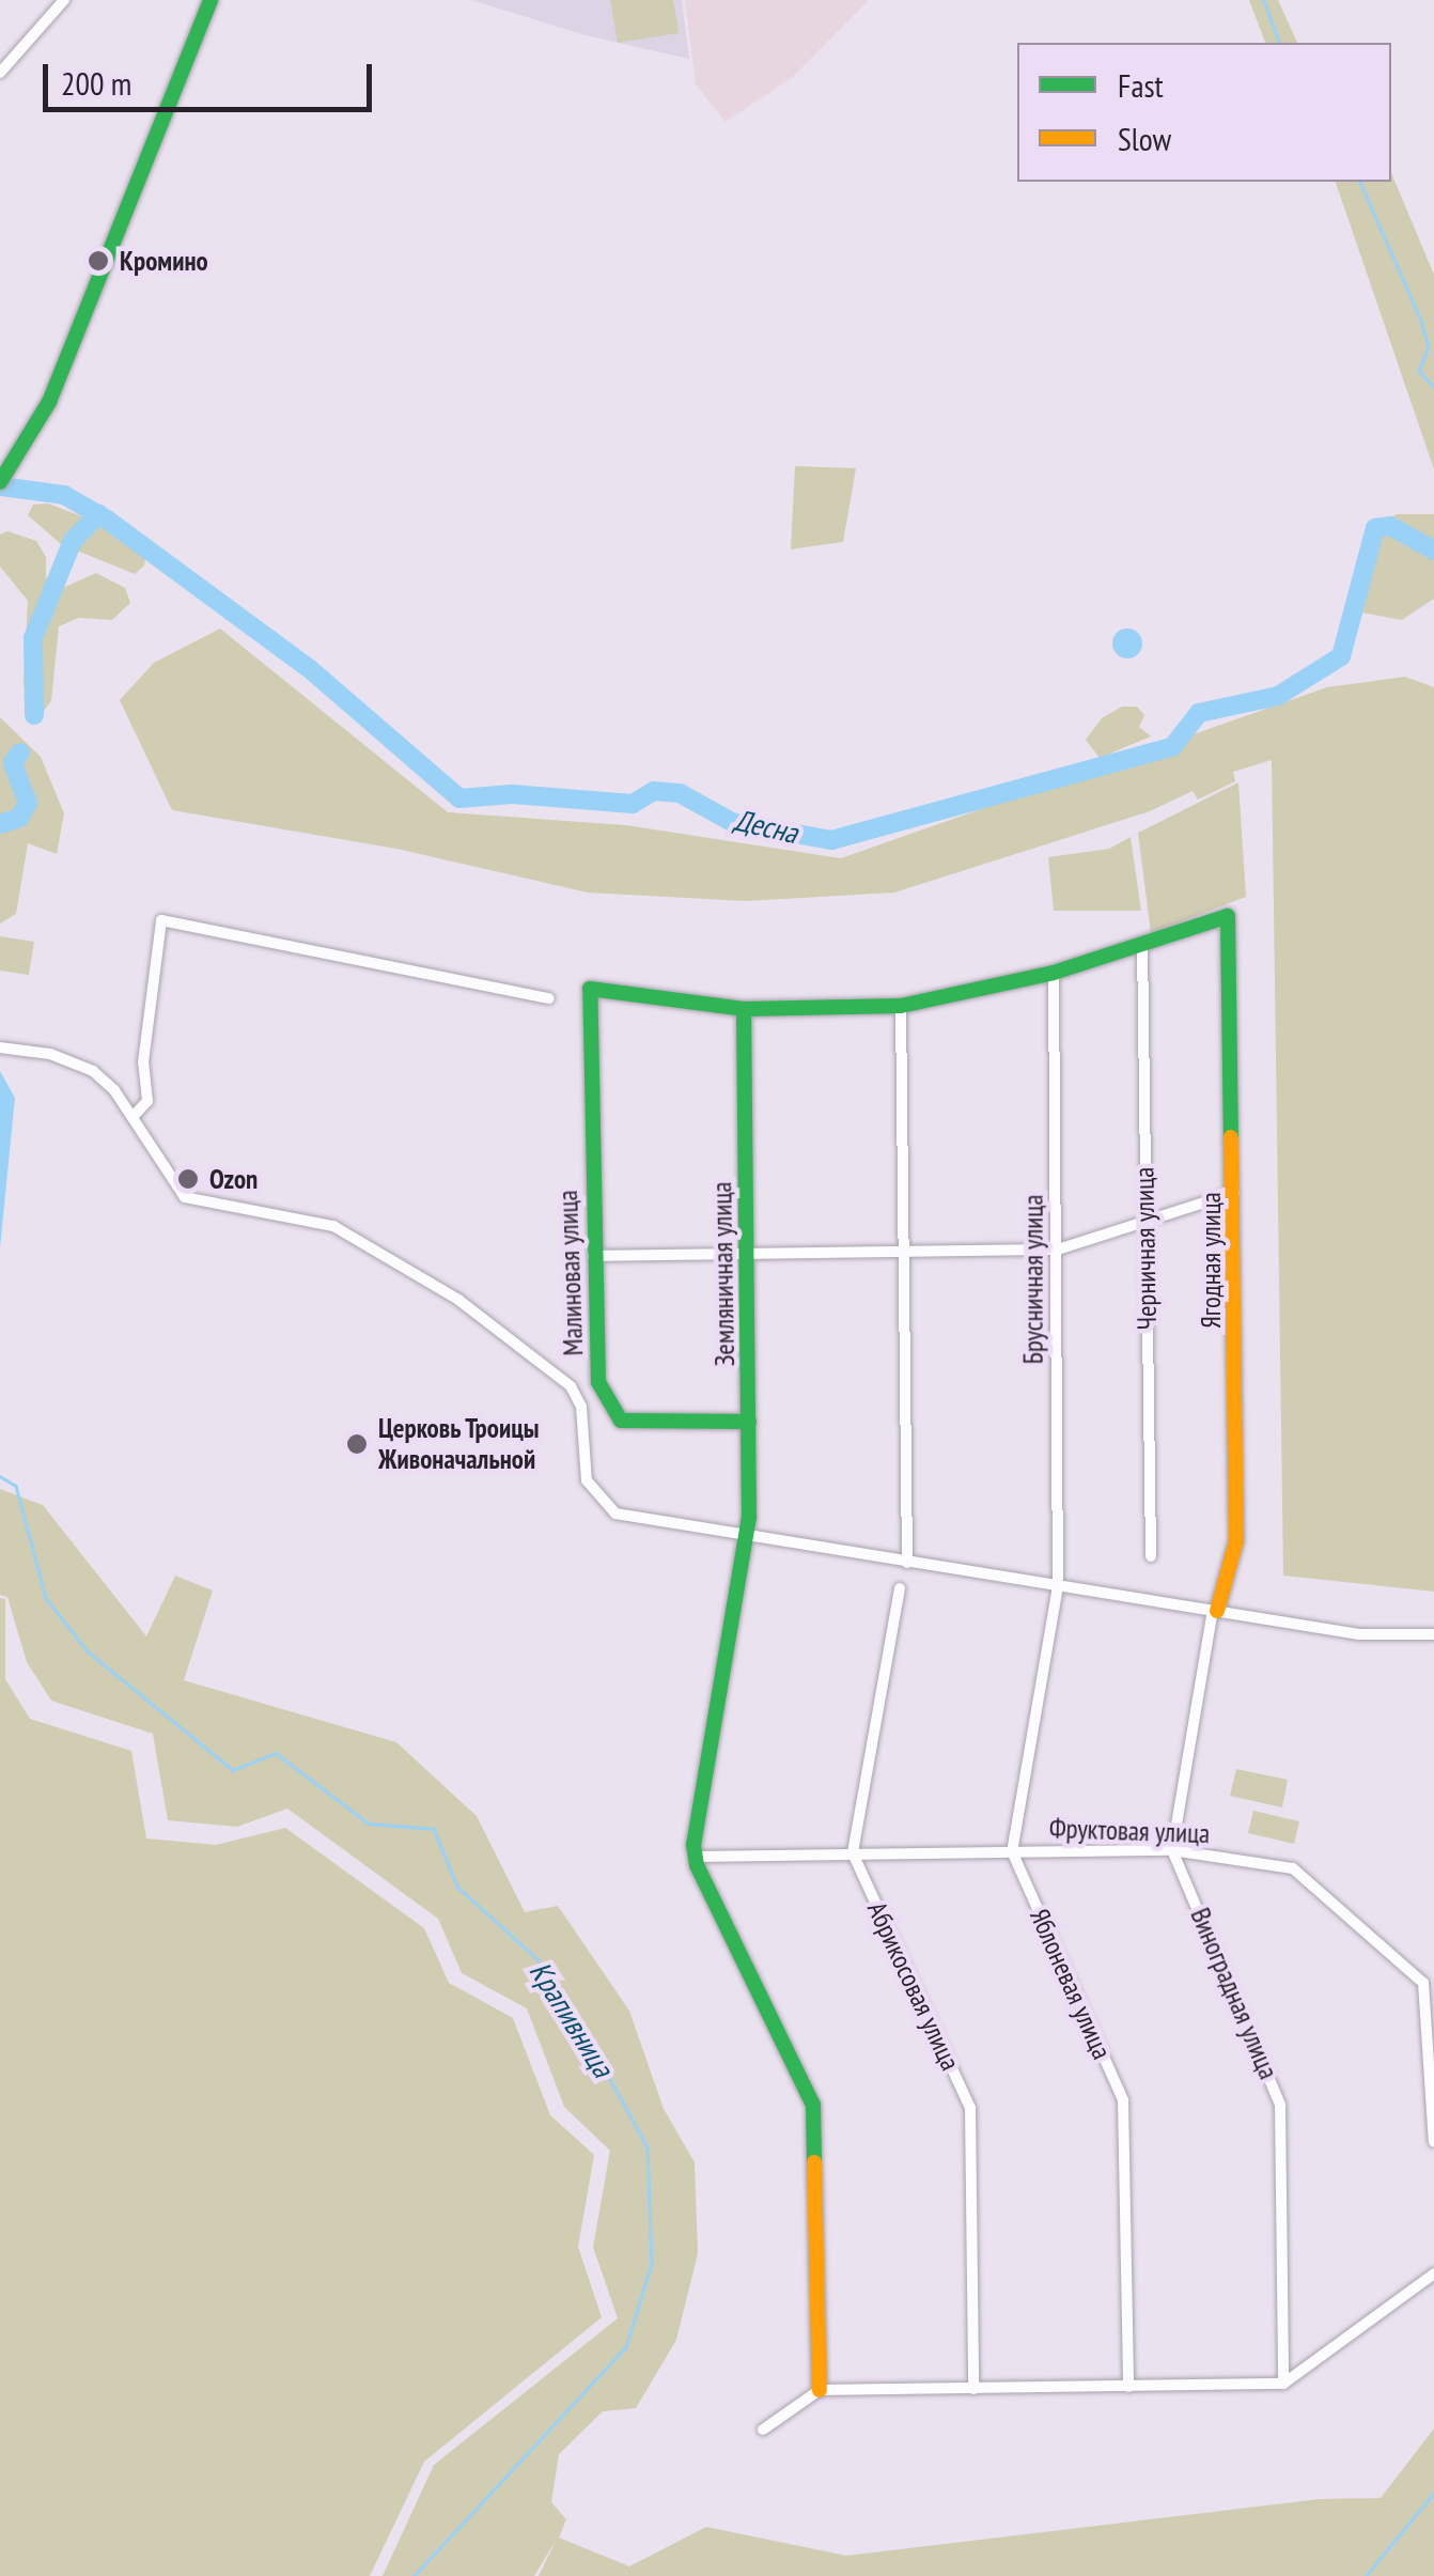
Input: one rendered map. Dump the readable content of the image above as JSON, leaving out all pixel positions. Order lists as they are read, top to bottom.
{
  "streets": {
    "street": [
      "Черничная улица",
      "Ягодная улица",
      "Малиновая улица",
      "Земляничная улица",
      "Брусничная улица",
      "Фруктовая улица",
      "Яблоневая улица",
      "Абрикосовая улица",
      "Виноградная улица"
    ]
  },
  "crossings": [
    ["Черничная улица", "Ягодная улица"],
    ["Малиновая улица", "Земляничная улица"],
    ["Фруктовая улица", "Яблоневая улица"],
    ["Фруктовая улица", "Абрикосовая улица"],
    ["Фруктовая улица", "Виноградная улица"]
  ],
  "water": ["Десна", "Крапивница"],
  "places": ["Кромино", "Ozon", "Церковь Троицы Живоначальной"],
  "legend": ["Fast", "Slow"],
  "scale_bar": "200 m"
}
